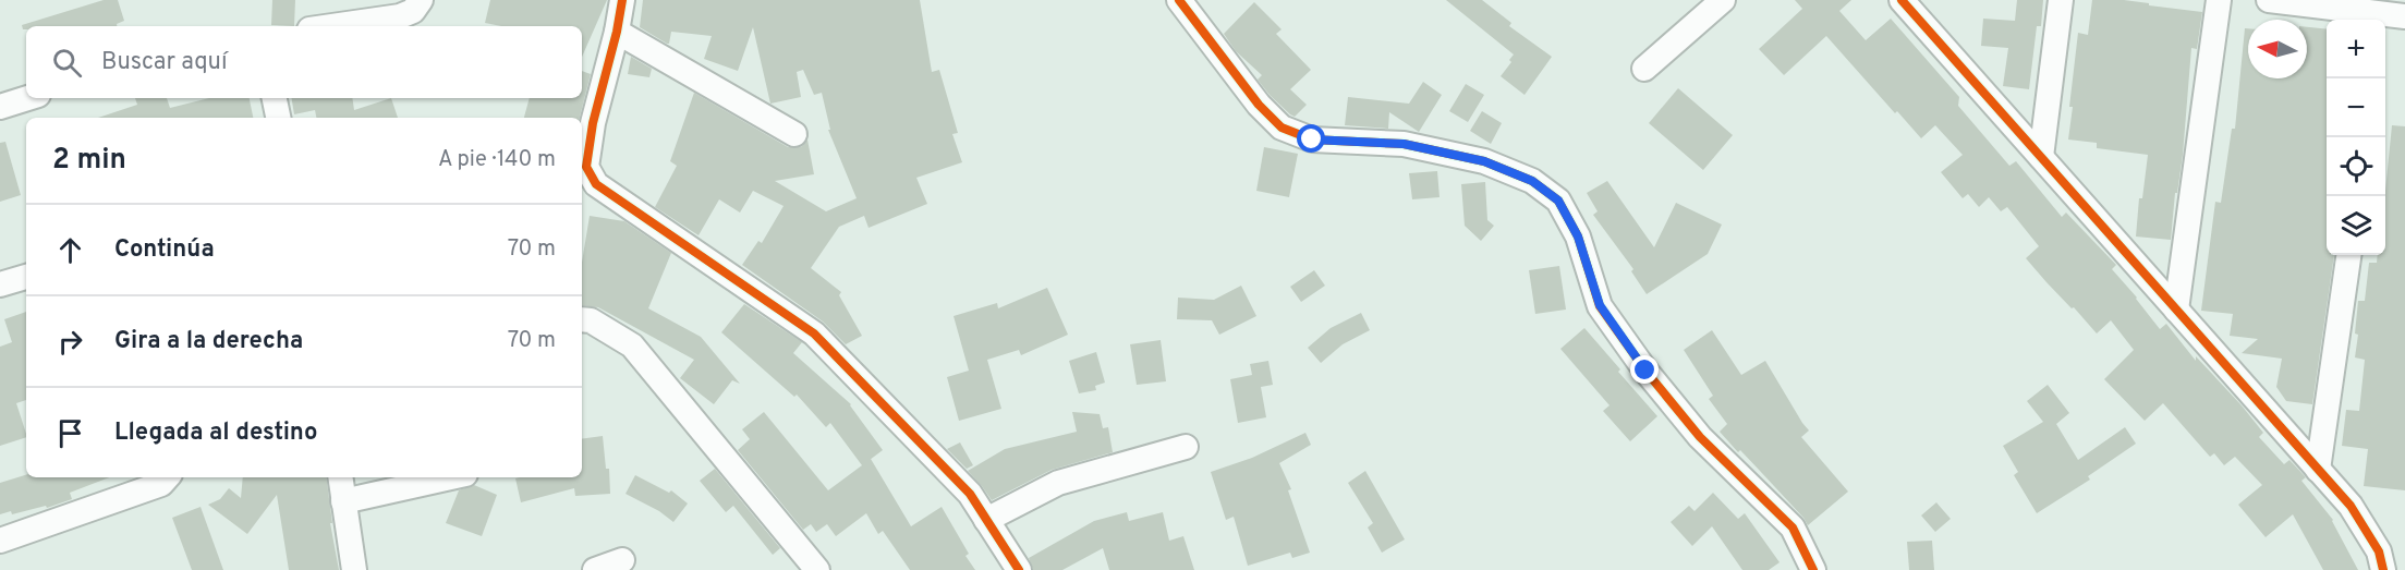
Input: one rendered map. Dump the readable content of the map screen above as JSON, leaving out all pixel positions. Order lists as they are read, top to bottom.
{
  "north": "left",
  "page": {
    "map_buttons": ["+", "−"],
    "search": "Buscar aquí",
    "heading": ["2 min", "A pie · 140 m"],
    "list": [
      ["Continúa", "70 m"],
      ["Gira a la derecha", "70 m"],
      "Llegada al destino"
    ]
  }
}
